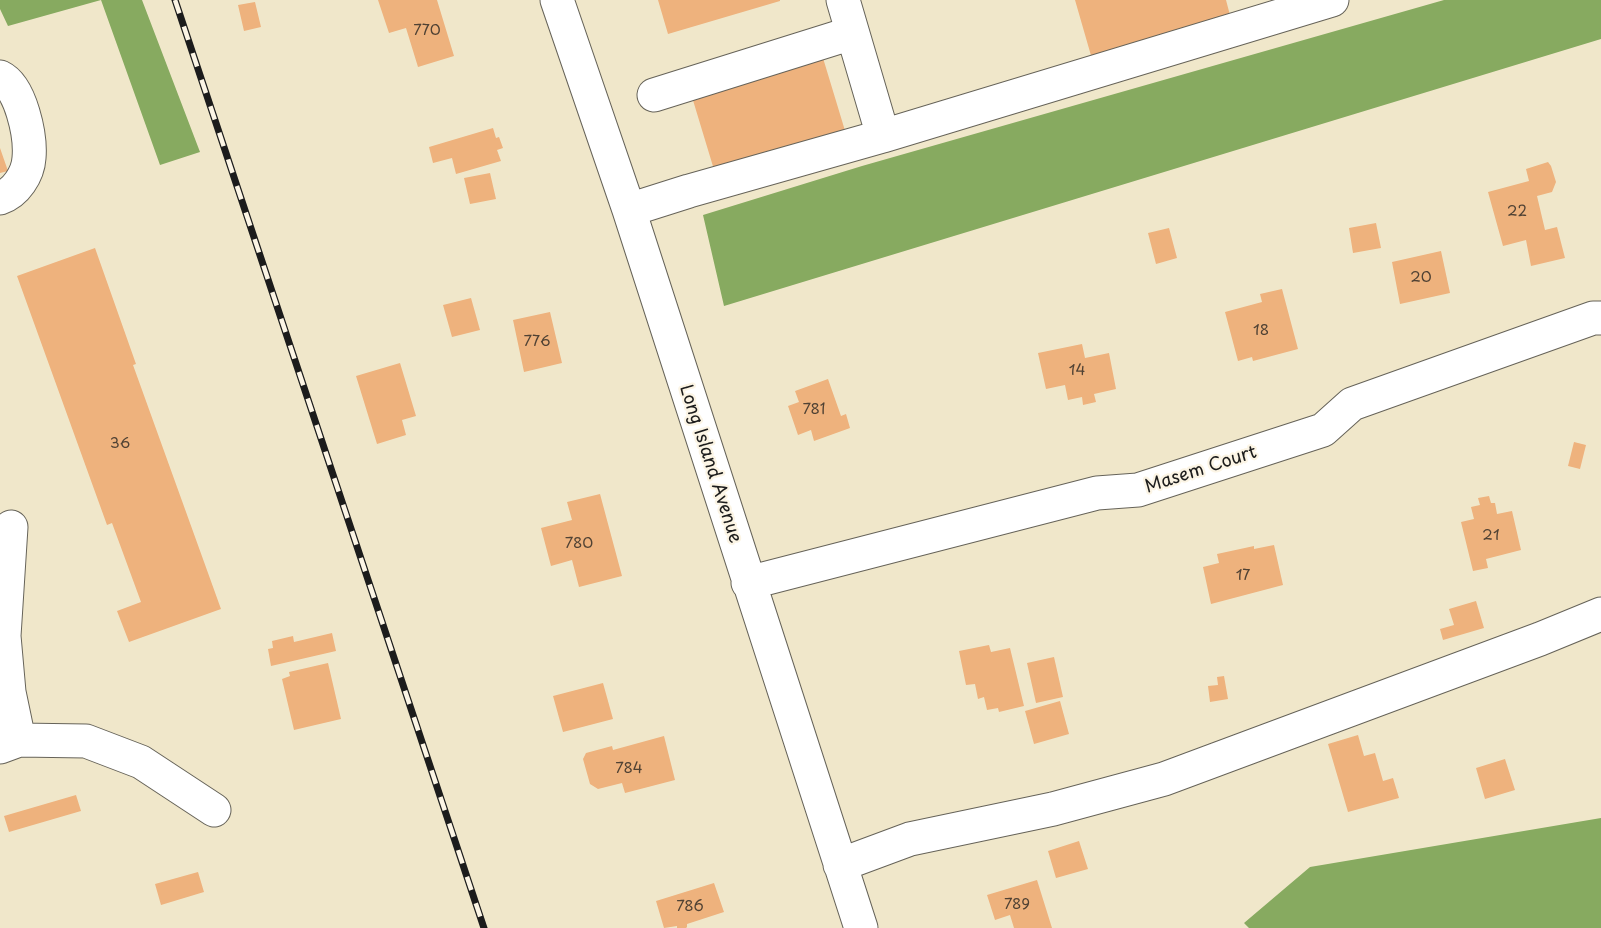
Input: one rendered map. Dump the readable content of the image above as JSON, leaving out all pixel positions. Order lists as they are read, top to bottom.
{
  "streets": {
    "street": ["Long Island Avenue", "Masem Court"]
  },
  "crossings": [
    ["Long Island Avenue", "Masem Court"]
  ],
  "house_numbers": [
    "770",
    "22",
    "20",
    "18",
    "776",
    "14",
    "781",
    "36",
    "21",
    "780",
    "17",
    "784",
    "789",
    "786"
  ]
}
